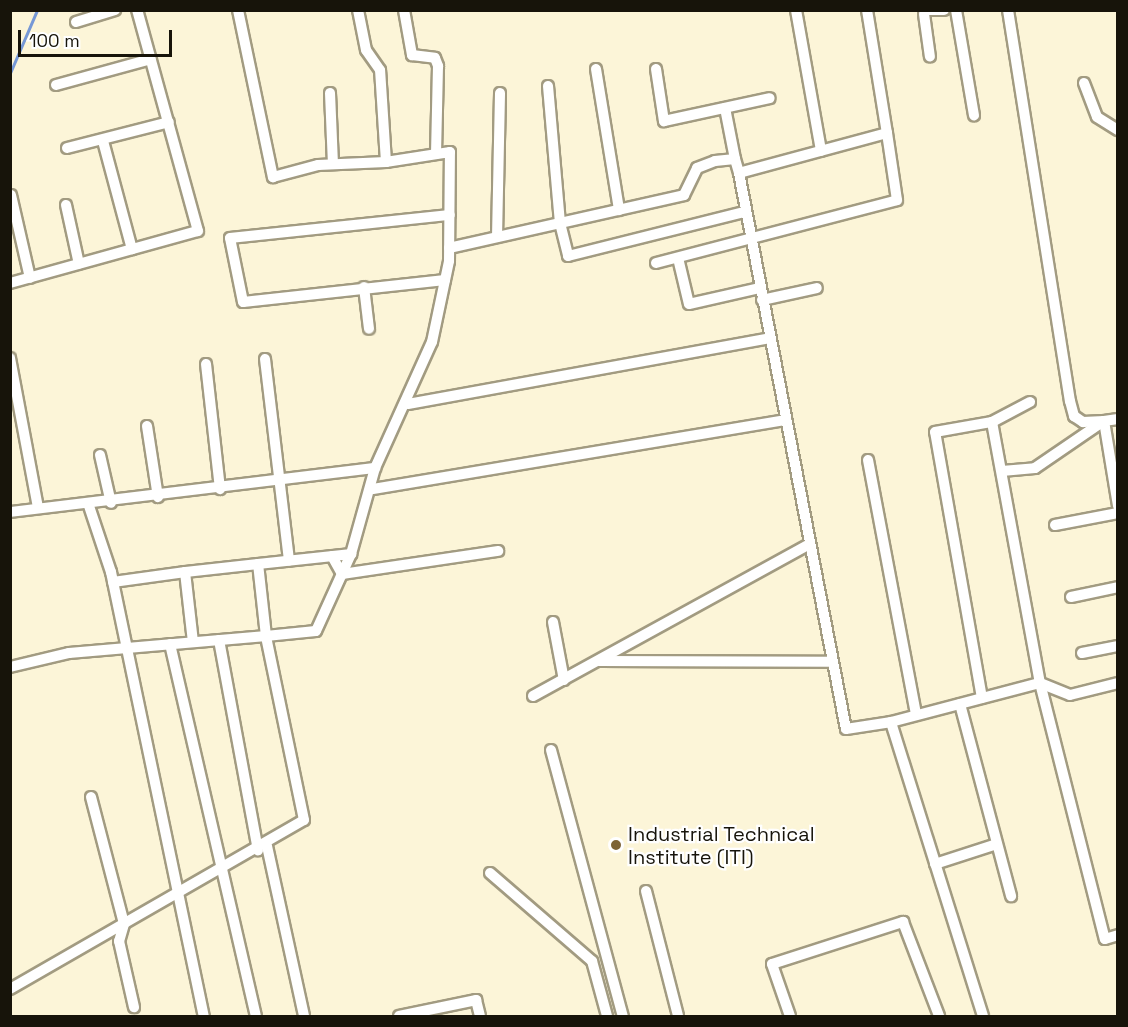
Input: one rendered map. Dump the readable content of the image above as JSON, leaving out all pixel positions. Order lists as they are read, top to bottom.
{
  "places": ["Industrial Technical Institute (ITI)"],
  "scale_bar": "100 m"
}
